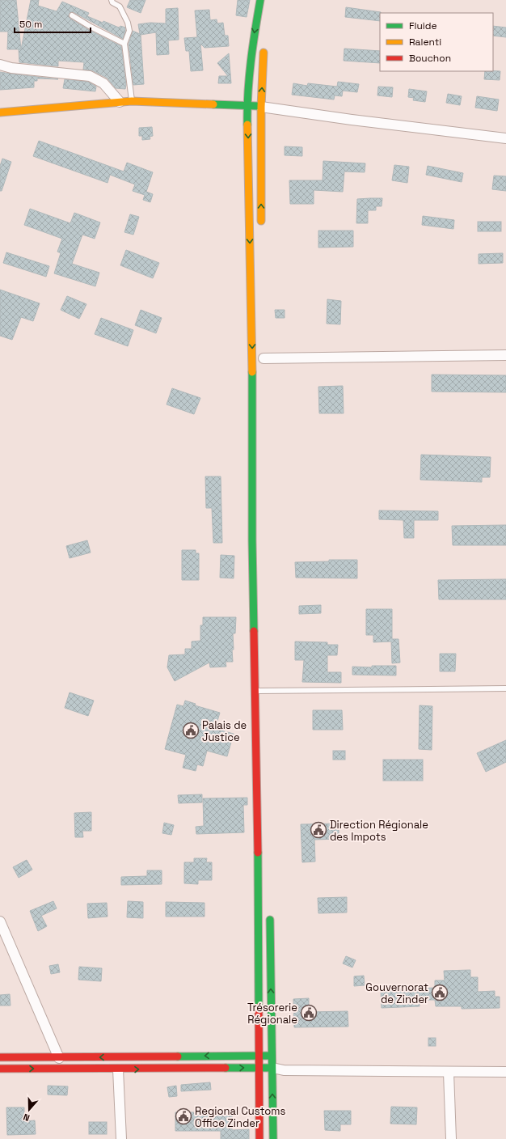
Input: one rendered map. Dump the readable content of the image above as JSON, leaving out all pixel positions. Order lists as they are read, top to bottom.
{
  "places": {
    "public building": [
      "Palais de Justice",
      "Direction Régionale des Impots",
      "Gouvernorat de Zinder",
      "Trésorerie Régionale",
      "Regional Customs Office Zinder"
    ]
  },
  "legend": ["Fluide", "Ralenti", "Bouchon"],
  "scale_bar": "50 m",
  "north": "bottom"
}
